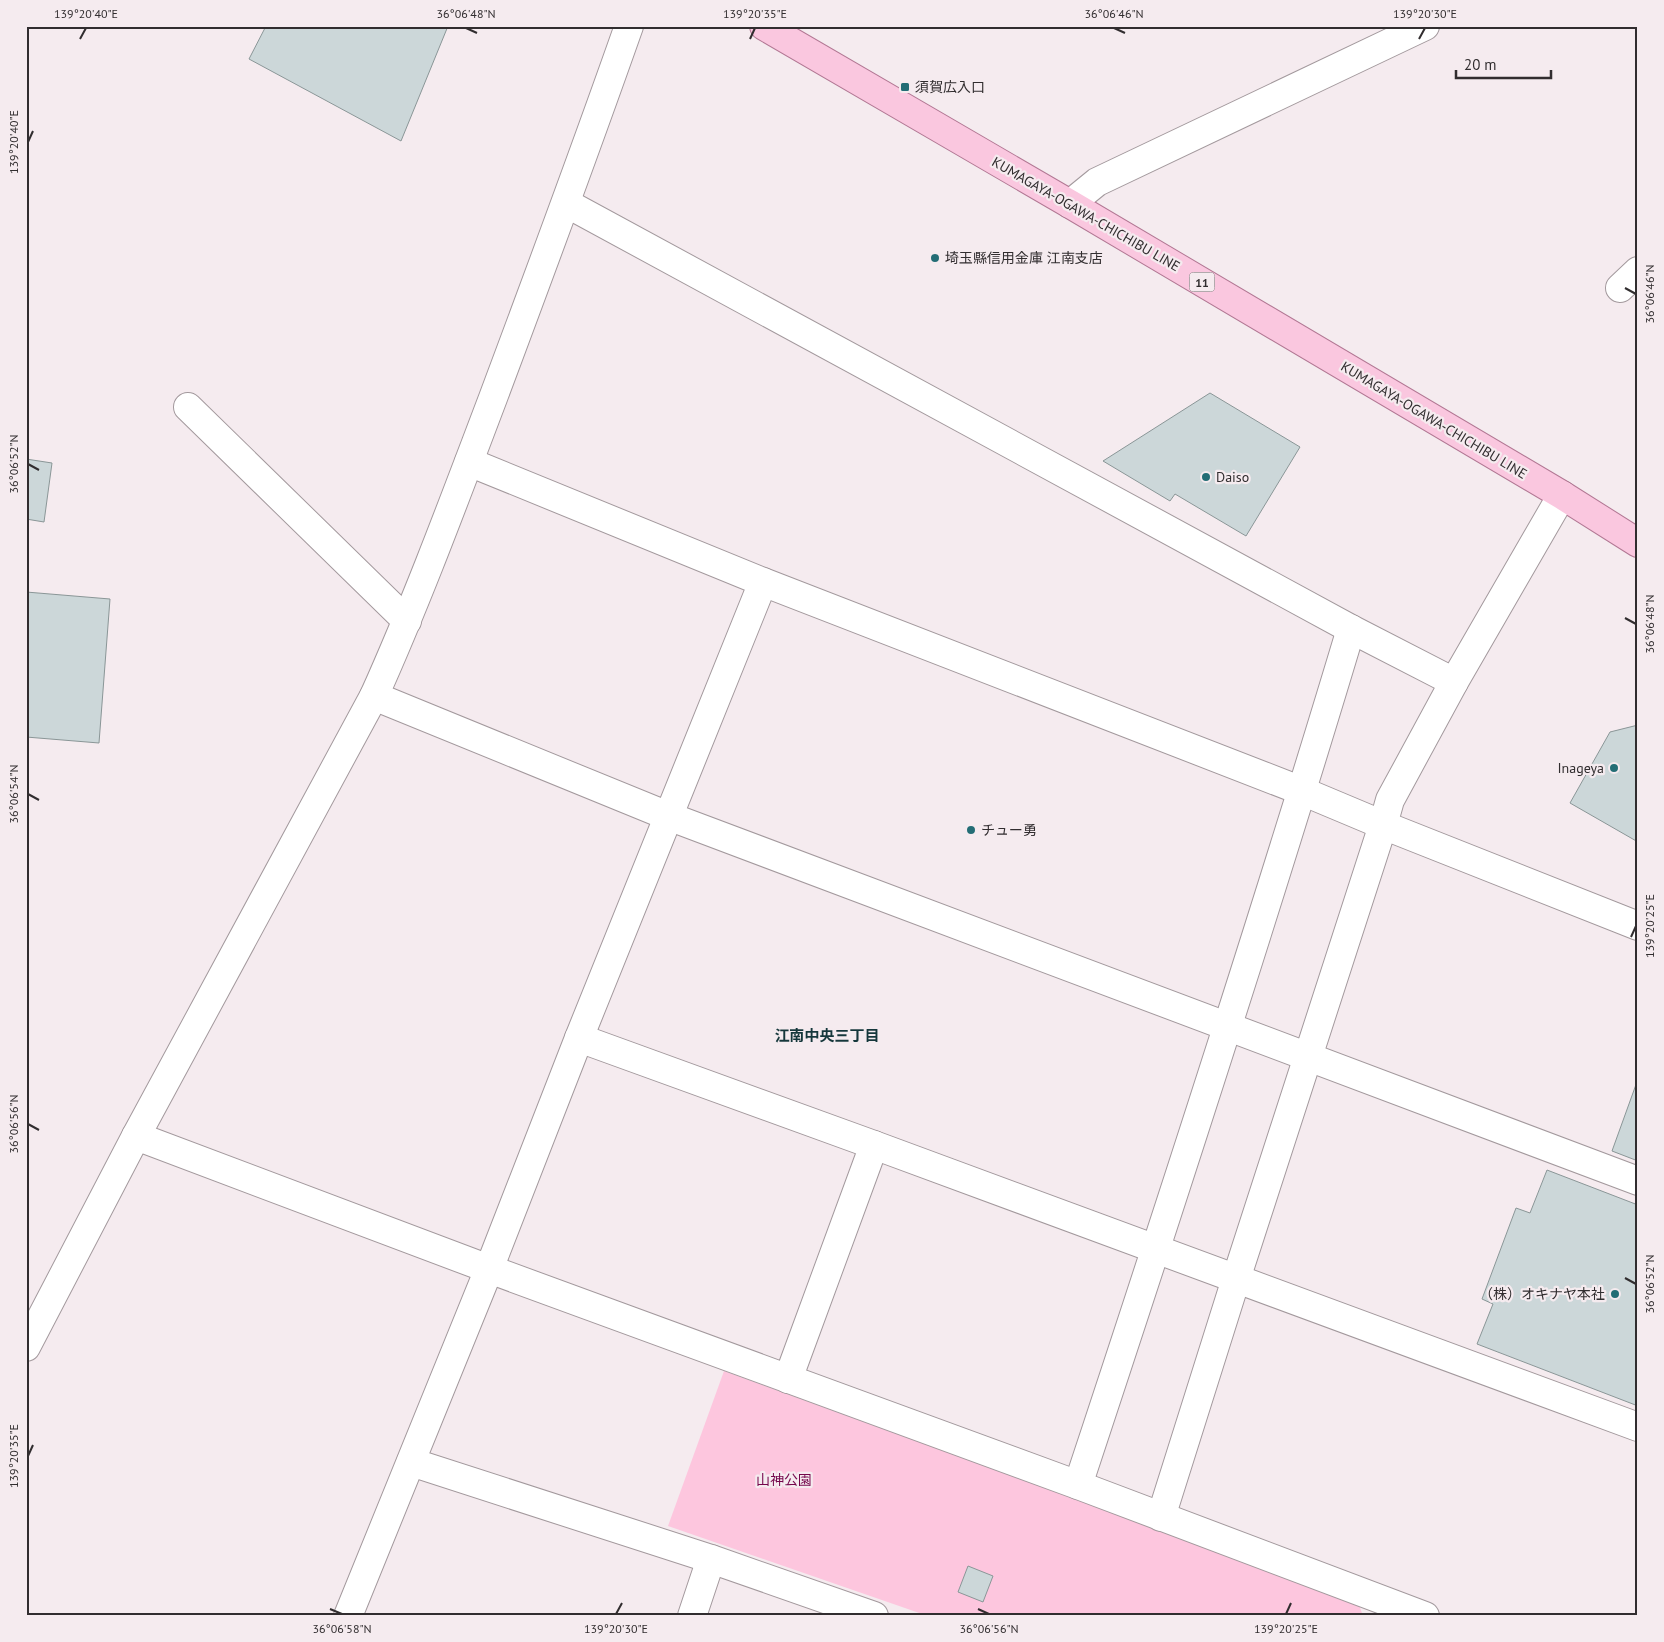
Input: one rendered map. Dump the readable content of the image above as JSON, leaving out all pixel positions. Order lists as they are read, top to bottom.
{
  "streets": {
    "main road": ["KUMAGAYA-OGAWA-CHICHIBU LINE", "11"]
  },
  "districts": ["江南中央三丁目"],
  "parks": ["山神公園"],
  "places": {
    "transit": ["須賀広入口"],
    "other": [
      "埼玉縣信用金庫 江南支店",
      "Daiso",
      "Inageya",
      "チュー勇",
      "（株）オキナヤ本社"
    ]
  },
  "scale_bar": "20 m",
  "coordinates": [
    "139°20'40\"E",
    "36°06'48\"N",
    "139°20'35\"E",
    "36°06'46\"N",
    "139°20'30\"E",
    "36°06'52\"N",
    "36°06'54\"N",
    "139°20'25\"E",
    "36°06'56\"N",
    "36°06'58\"N"
  ]
}
